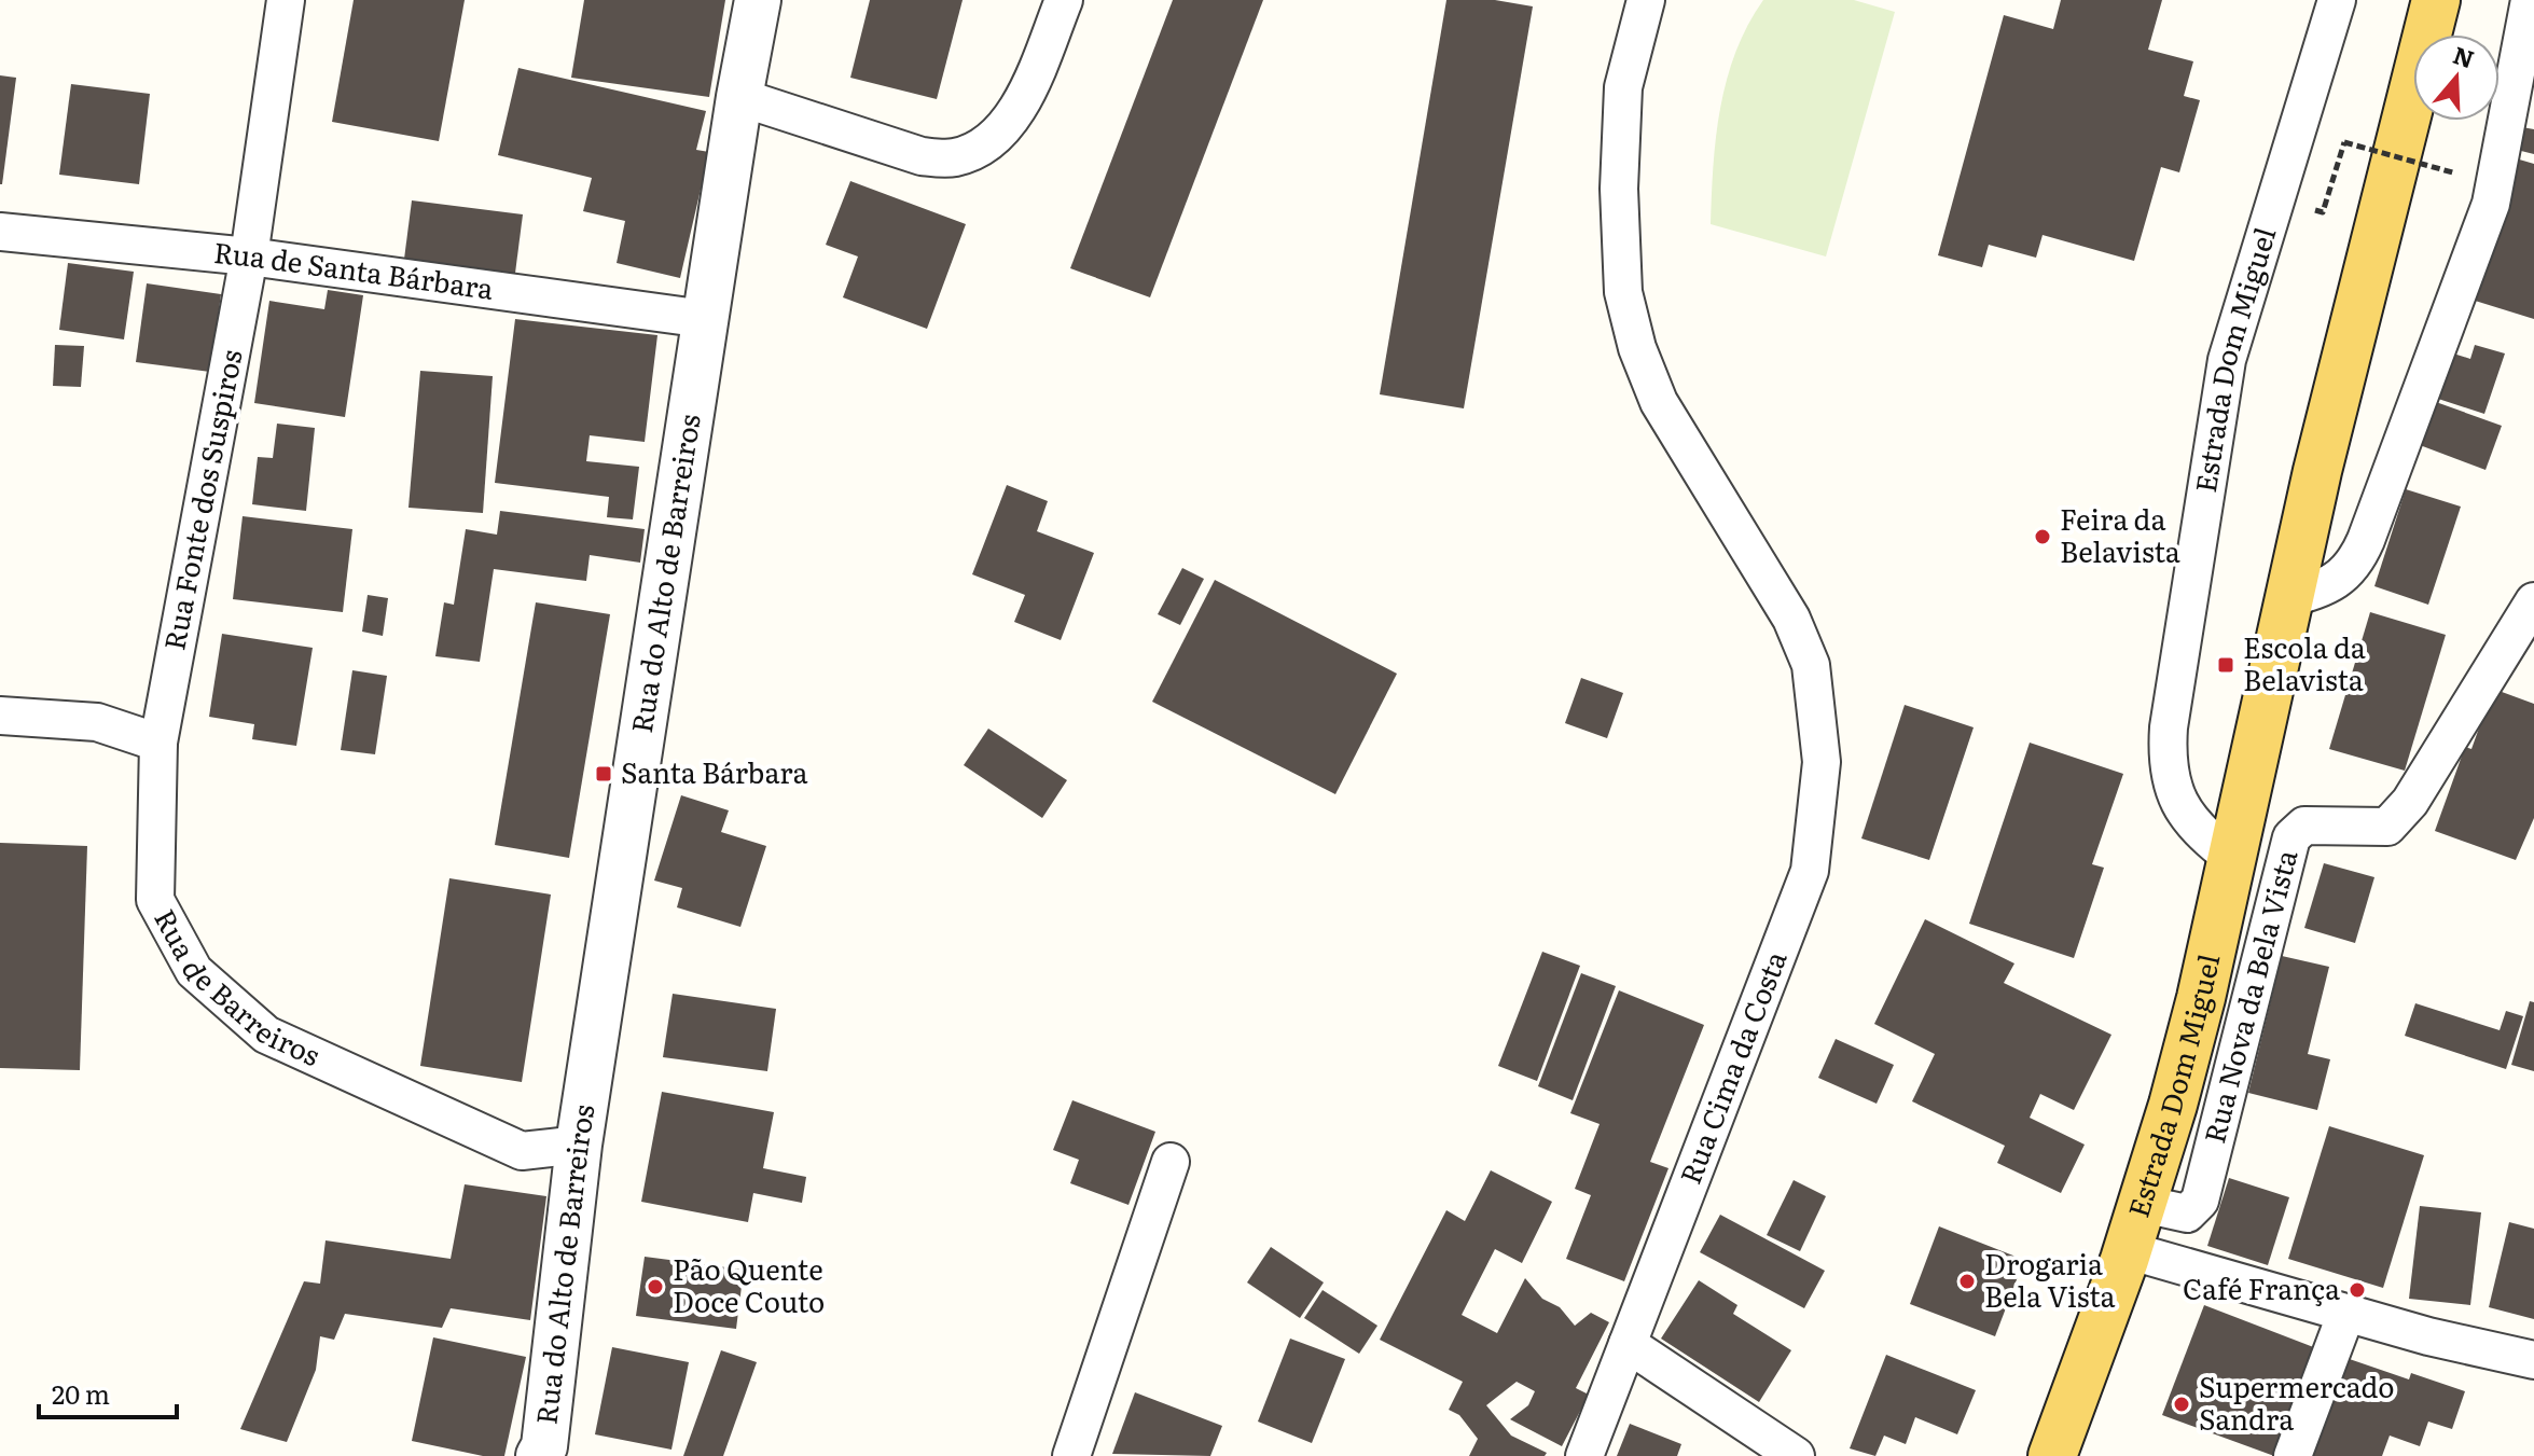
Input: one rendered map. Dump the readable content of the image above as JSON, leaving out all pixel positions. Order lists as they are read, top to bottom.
{
  "streets": {
    "main road": ["Estrada Dom Miguel"],
    "street": [
      "Rua de Santa Bárbara",
      "Rua Fonte dos Suspiros",
      "Rua do Alto de Barreiros",
      "Rua de Barreiros",
      "Rua Nova da Bela Vista",
      "Rua Cima da Costa"
    ]
  },
  "crossings": [
    ["Rua de Santa Bárbara", "Rua Fonte dos Suspiros"],
    ["Rua de Santa Bárbara", "Rua do Alto de Barreiros"],
    ["Estrada Dom Miguel", "Rua Nova da Bela Vista"],
    ["Rua Fonte dos Suspiros", "Rua de Barreiros"],
    ["Rua do Alto de Barreiros", "Rua de Barreiros"]
  ],
  "places": {
    "other": [
      "Feira da Belavista",
      "Drogaria Bela Vista",
      "Pão Quente Doce Couto",
      "Café França",
      "Supermercado Sandra"
    ],
    "transit": ["Escola da Belavista", "Santa Bárbara"]
  },
  "scale_bar": "20 m",
  "north": "top"
}
